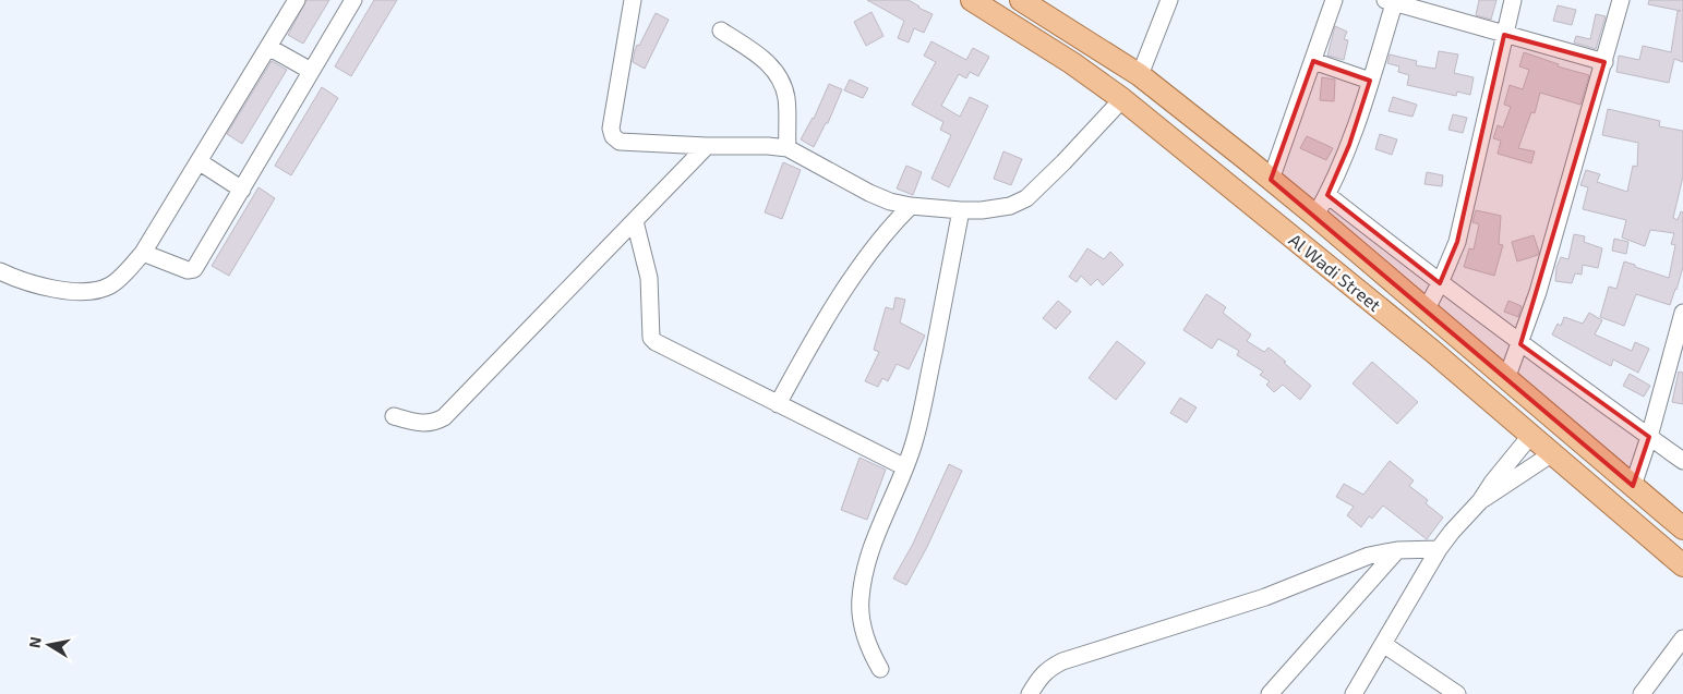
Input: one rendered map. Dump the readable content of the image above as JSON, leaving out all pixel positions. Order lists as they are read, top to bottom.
{
  "streets": {
    "main road": ["Al Wadi Street"]
  },
  "north": "left"
}
